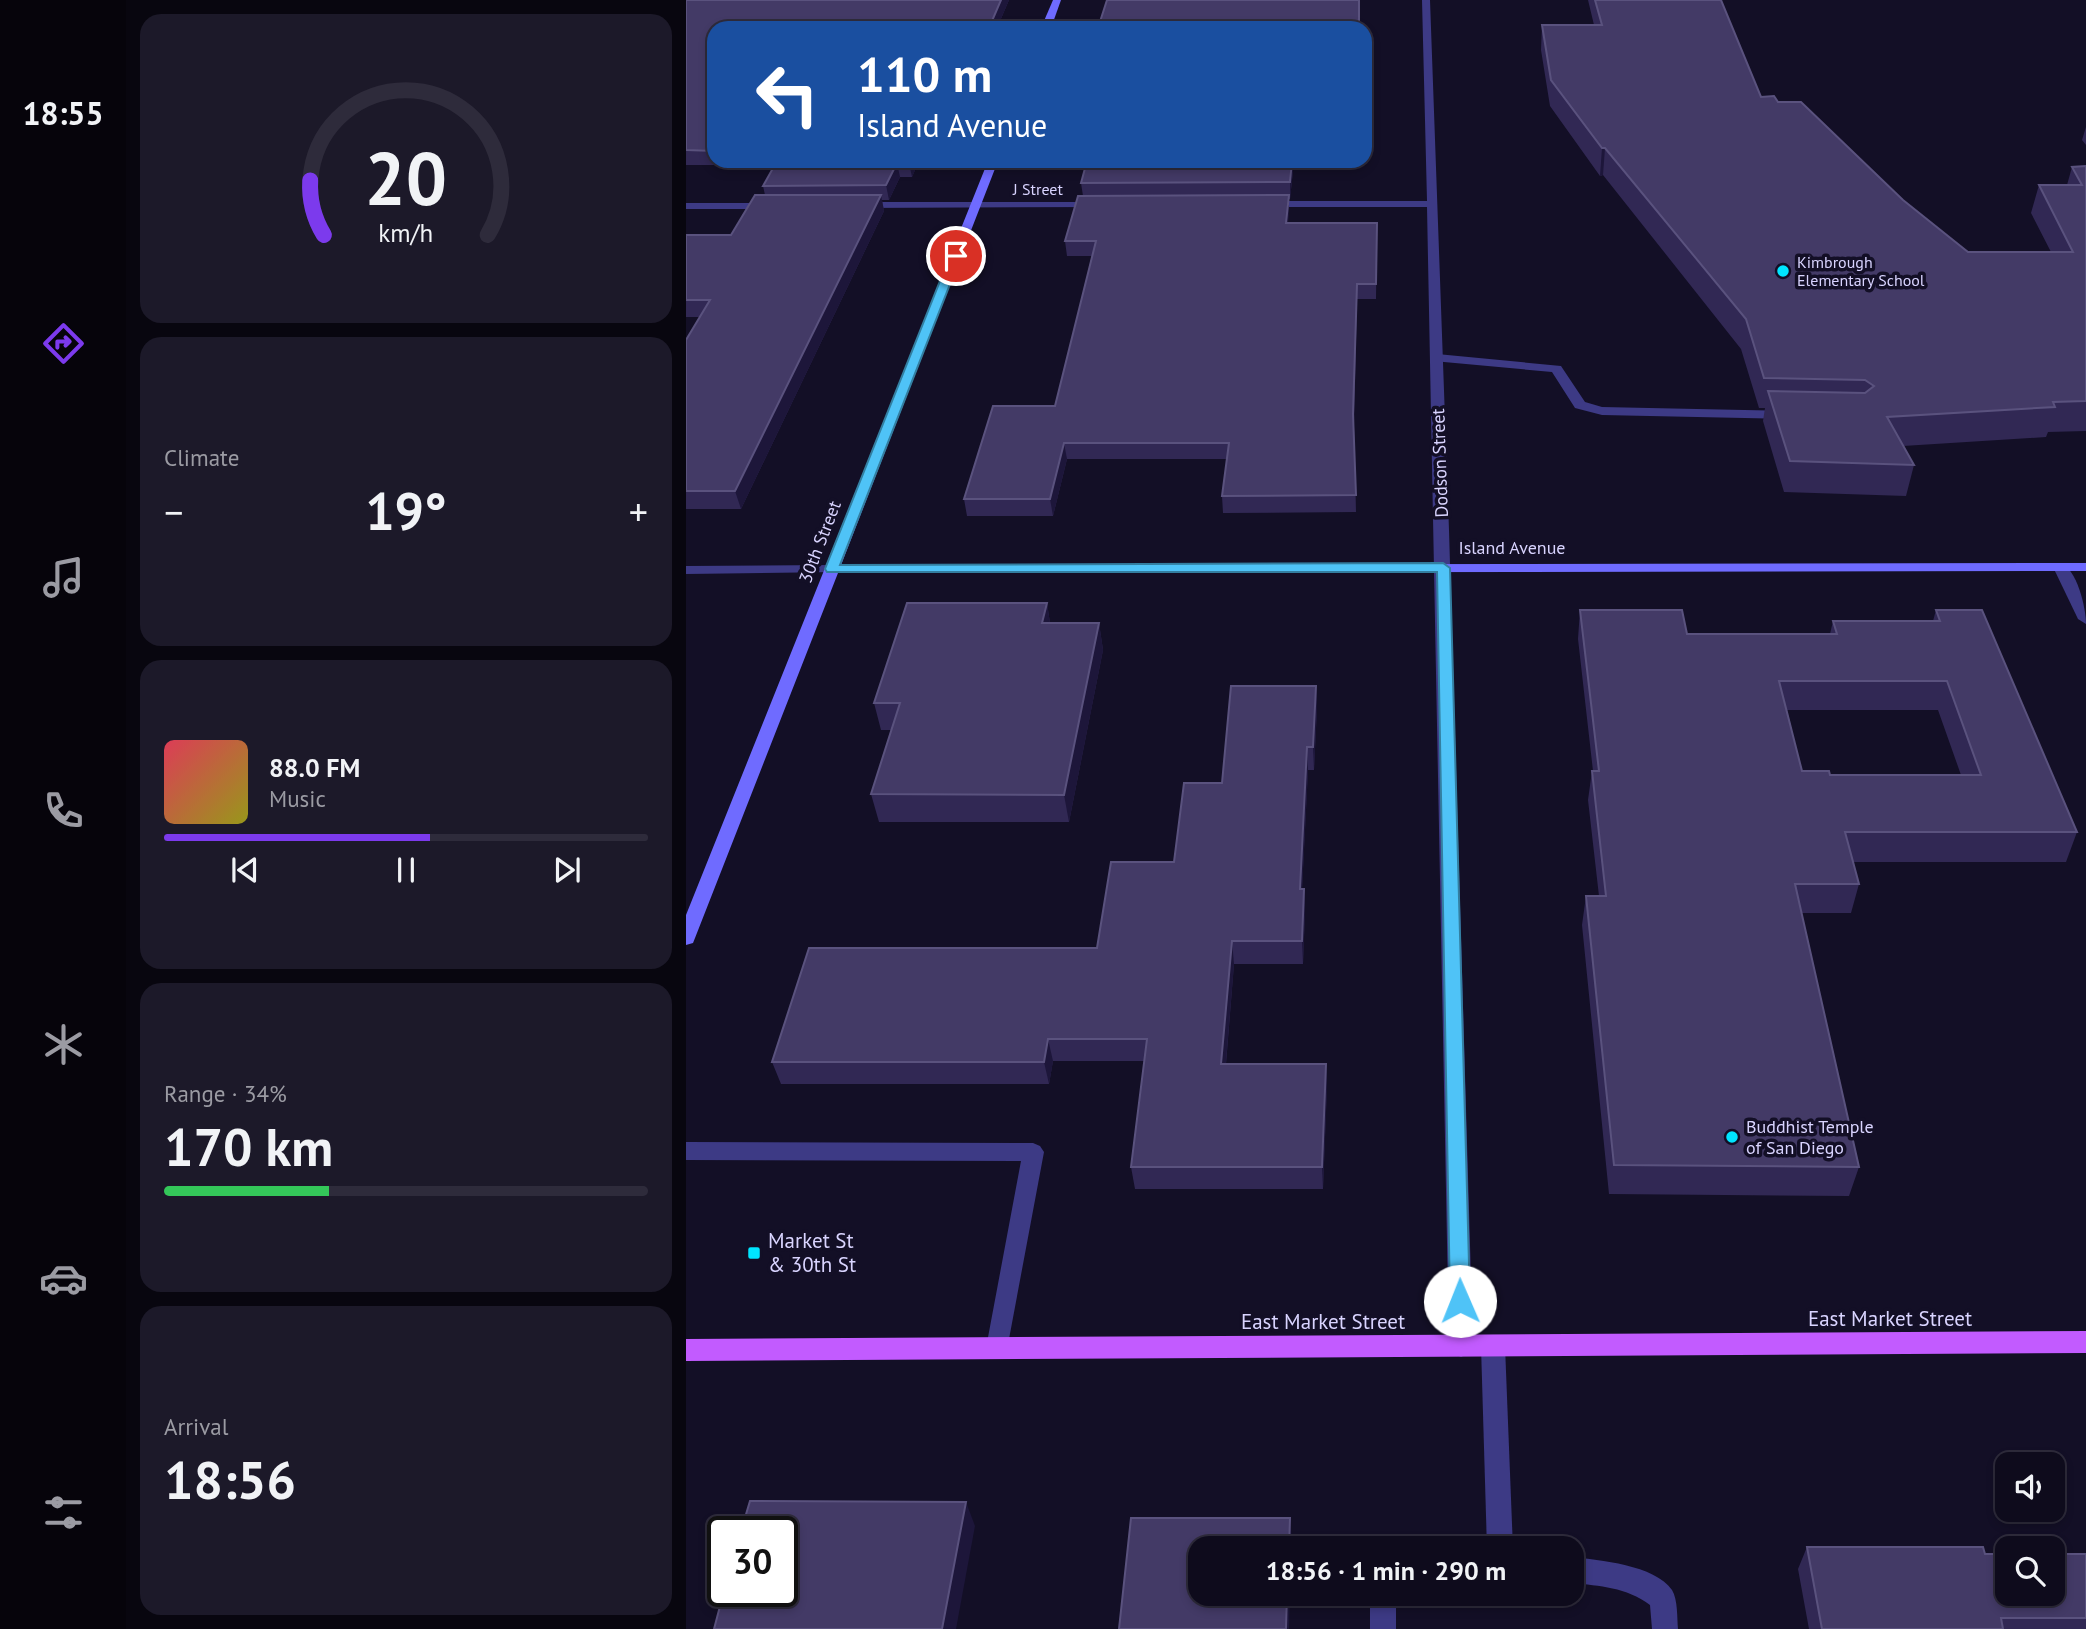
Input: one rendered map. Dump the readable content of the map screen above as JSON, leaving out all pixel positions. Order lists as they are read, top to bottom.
{
  "streets": {
    "main road": ["East Market Street"],
    "street": [
      "J Street",
      "Dodson Street",
      "30th Street",
      "Island Avenue"
    ]
  },
  "crossings": [
    ["J Street", "30th Street"],
    ["Dodson Street", "Island Avenue"],
    ["Dodson Street", "East Market Street"],
    ["30th Street", "Island Avenue"]
  ],
  "places": {
    "other": ["Kimbrough Elementary School", "Buddhist Temple of San Diego"],
    "transit": ["Market St & 30th St"]
  },
  "page": {
    "tabs": "18:55",
    "turn": ["110 m", "Island Avenue"],
    "tile": [
      "Climate",
      ["Range · 34%", "170 km"],
      ["Arrival", "18:56"]
    ],
    "heat": ["−", "19°", "+"],
    "song": ["88.0 FM", "Music"],
    "limit": "30",
    "trip": "18:56 · 1 min · 290 m",
    "gauge": ["20", "km/h"]
  }
}
